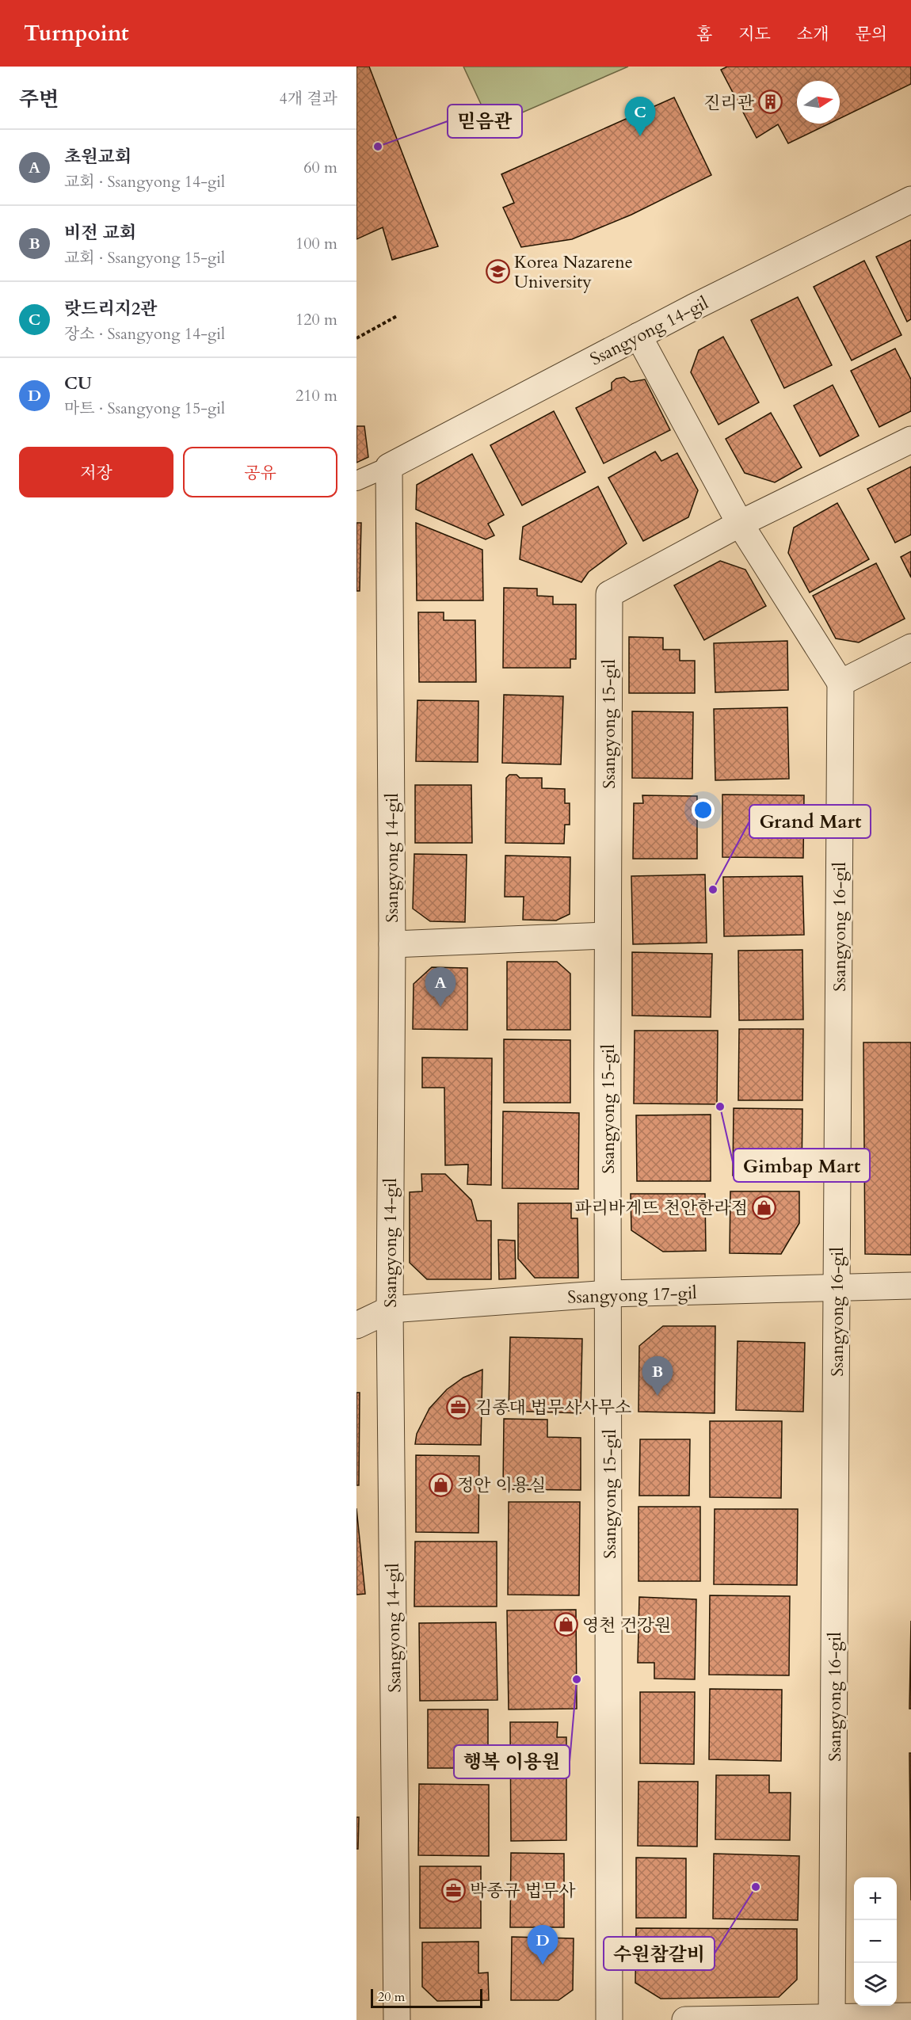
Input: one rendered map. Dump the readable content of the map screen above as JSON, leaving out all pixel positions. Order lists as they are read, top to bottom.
{
  "streets": {
    "street": [
      "Ssangyong 14-gil",
      "Ssangyong 15-gil",
      "Ssangyong 16-gil",
      "Ssangyong 17-gil"
    ]
  },
  "crossings": [
    ["Ssangyong 14-gil", "Ssangyong 17-gil"],
    ["Ssangyong 15-gil", "Ssangyong 17-gil"],
    ["Ssangyong 16-gil", "Ssangyong 17-gil"]
  ],
  "places": {
    "building": ["진리관"],
    "other": [
      "믿음관",
      "Grand Mart",
      "Gimbap Mart",
      "행복 이용원",
      "수원참갈비"
    ],
    "school or university": ["Korea Nazarene University"],
    "shop": ["파리바게뜨 천안한라점", "정안 이용실", "영천 건강원"],
    "office": ["김종대 법무사사무소", "박종규 법무사"]
  },
  "scale_bar": "20 m",
  "north": "right",
  "page": {
    "header": "Turnpoint",
    "nav": [
      "홈",
      "지도",
      "소개",
      "문의"
    ],
    "heading": ["주변", "4개 결과"],
    "pins": [
      "C",
      "A",
      "B",
      "D"
    ],
    "list": [
      {
        "mark": "A",
        "name": "초원교회",
        "note": "교회 · Ssangyong 14-gil",
        "value": "60 m"
      },
      {
        "mark": "B",
        "name": "비전 교회",
        "note": "교회 · Ssangyong 15-gil",
        "value": "100 m"
      },
      {
        "mark": "C",
        "name": "랏드리지2관",
        "note": "장소 · Ssangyong 14-gil",
        "value": "120 m"
      },
      {
        "mark": "D",
        "name": "CU",
        "note": "마트 · Ssangyong 15-gil",
        "value": "210 m"
      }
    ],
    "buttons": ["저장", "공유"],
    "map_buttons": ["+", "−"],
    "scale": "20 m"
  }
}
